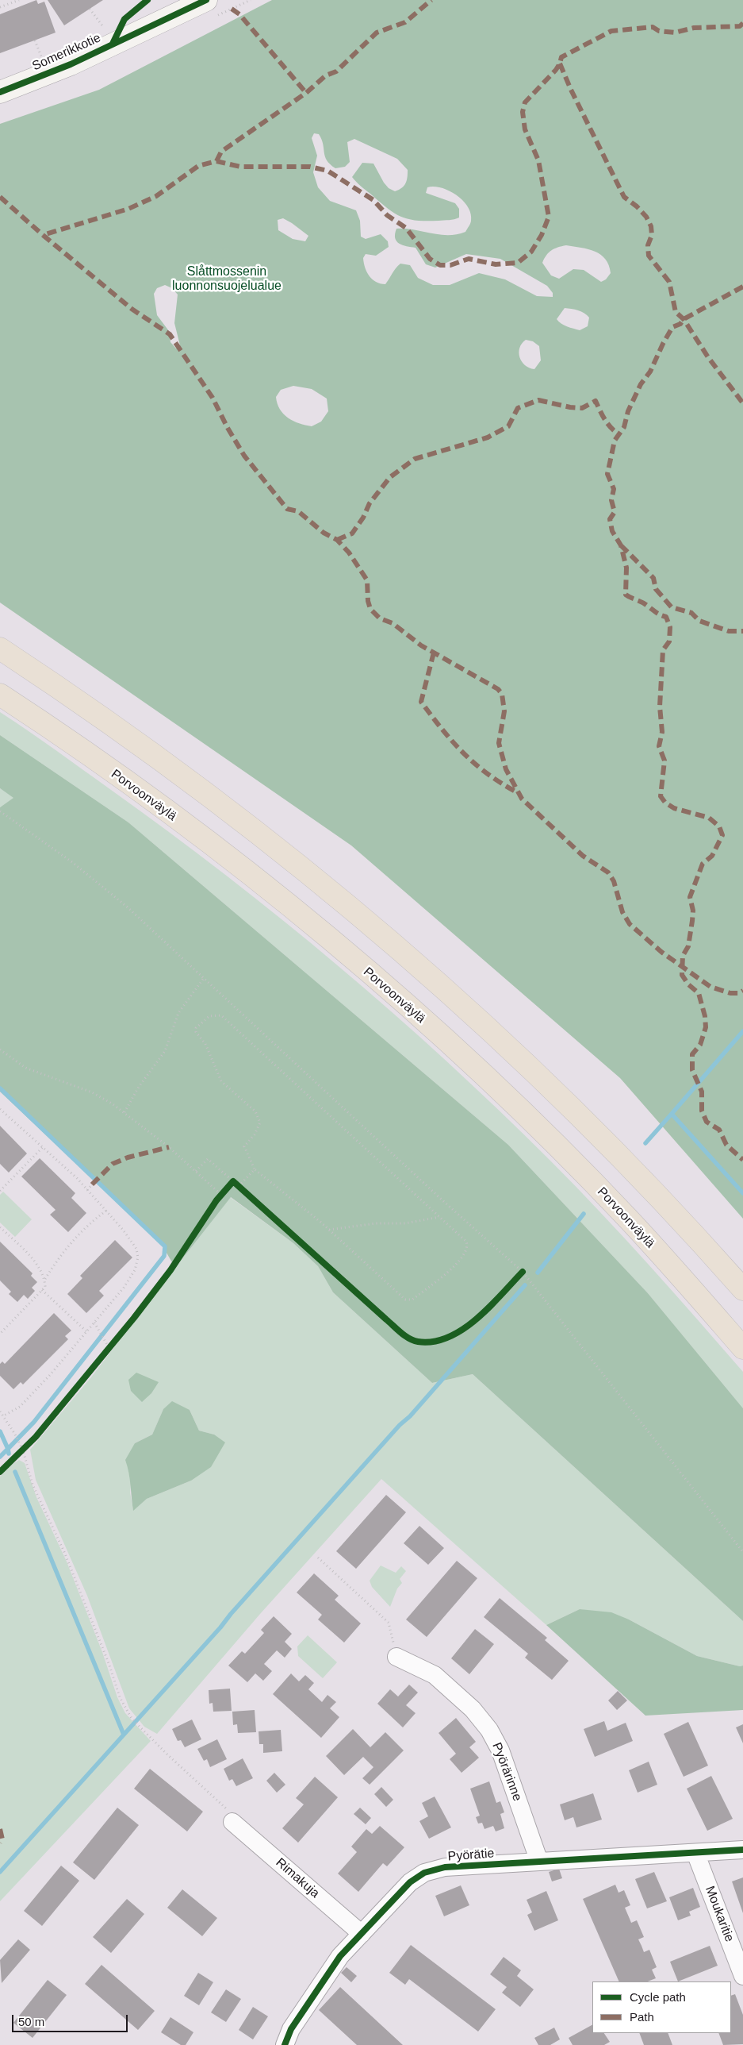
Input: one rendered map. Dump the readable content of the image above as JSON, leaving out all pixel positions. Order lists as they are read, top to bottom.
{
  "streets": {
    "highway": ["Porvoonväylä"],
    "main road": ["Somerikkotie"],
    "street": [
      "Pyörärinne",
      "Pyörätie",
      "Rimakuja",
      "Moukaritie"
    ]
  },
  "crossings": [
    ["Pyörärinne", "Pyörätie"],
    ["Pyörätie", "Rimakuja"],
    ["Pyörätie", "Moukaritie"]
  ],
  "parks": ["Slåttmossenin luonnonsuojelualue"],
  "legend": ["Cycle path", "Path"],
  "scale_bar": "50 m"
}
